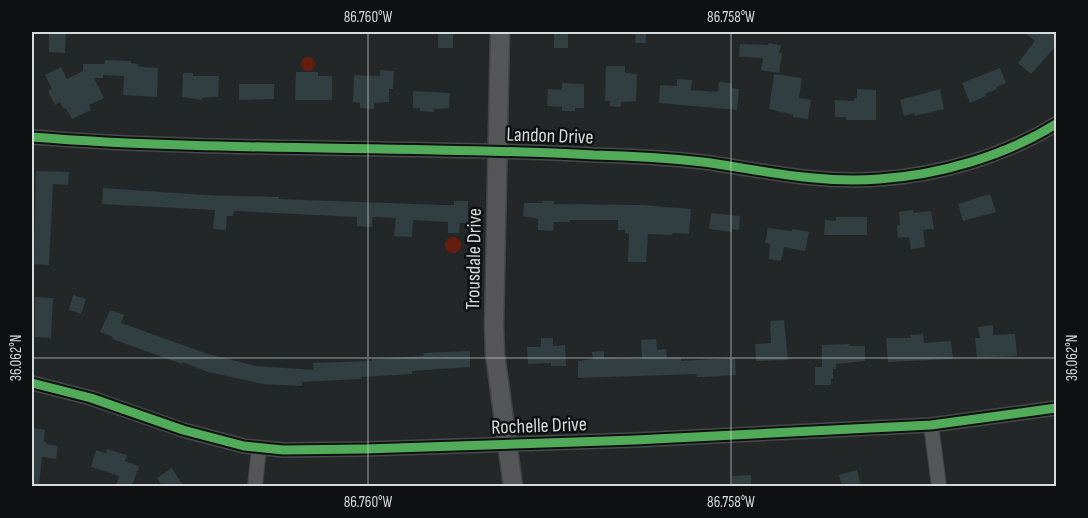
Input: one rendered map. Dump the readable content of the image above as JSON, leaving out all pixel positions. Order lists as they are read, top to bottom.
{
  "streets": {
    "street": ["Landon Drive", "Trousdale Drive", "Rochelle Drive"]
  },
  "crossings": [
    ["Landon Drive", "Trousdale Drive"],
    ["Trousdale Drive", "Rochelle Drive"]
  ],
  "coordinates": ["86.760°W", "86.758°W", "36.062°N"]
}
